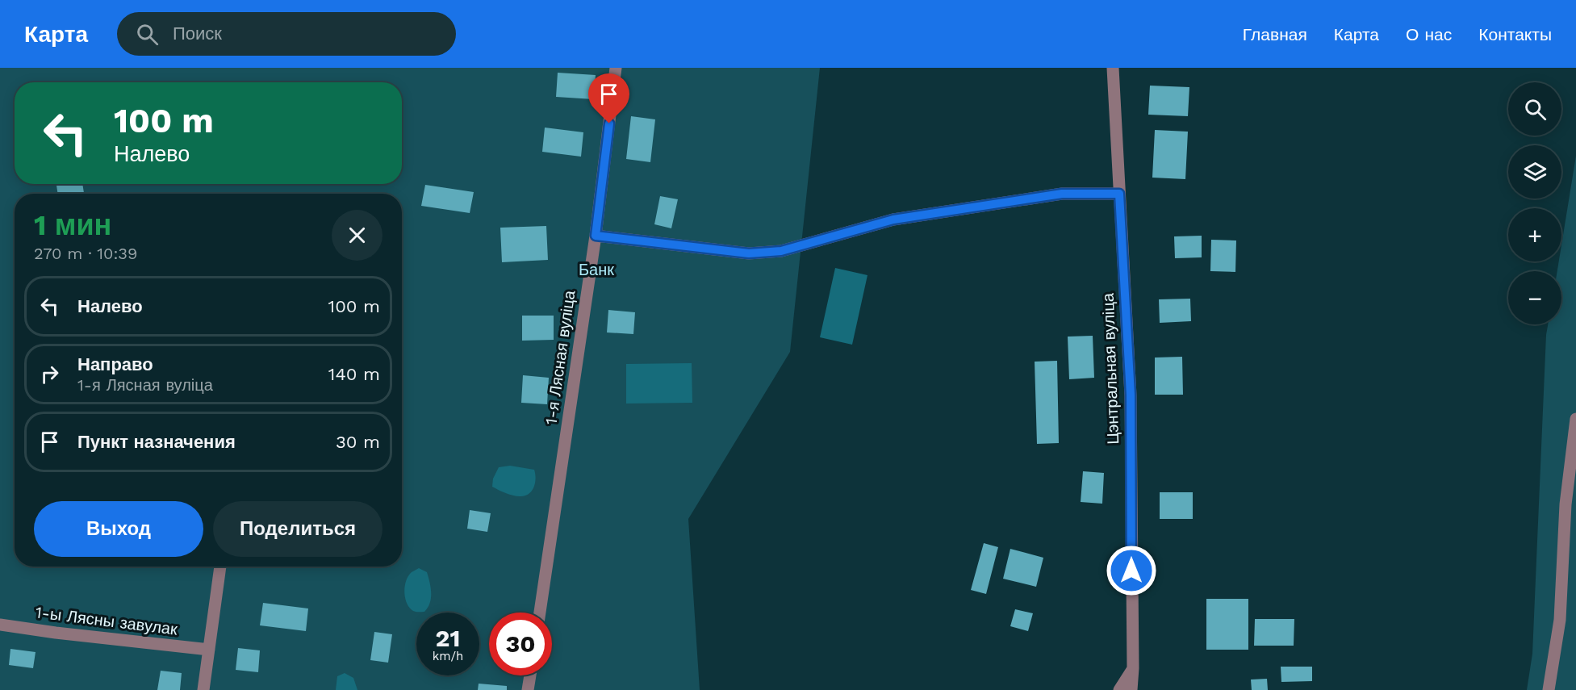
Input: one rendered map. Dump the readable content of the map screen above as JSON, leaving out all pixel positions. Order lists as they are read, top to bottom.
{
  "streets": {
    "street": ["1-я Лясная вуліца", "Цэнтральная вуліца", "1-ы Лясны завулак"]
  },
  "parks": ["Банк"],
  "page": {
    "header": "Карта",
    "search": "Поиск",
    "nav": [
      "Главная",
      "Карта",
      "О нас",
      "Контакты"
    ],
    "map_buttons": ["+", "−"],
    "turn": ["100 m", "Налево"],
    "heading": ["1 мин", "270 m · 10:39"],
    "list": [
      {
        "name": "Налево",
        "value": "100 m"
      },
      {
        "name": "Направо",
        "note": "1-я Лясная вуліца",
        "value": "140 m"
      },
      {
        "name": "Пункт назначения",
        "value": "30 m"
      }
    ],
    "buttons": ["Выход", "Поделиться"],
    "speed": "21 km/h",
    "limit": "30"
  }
}
